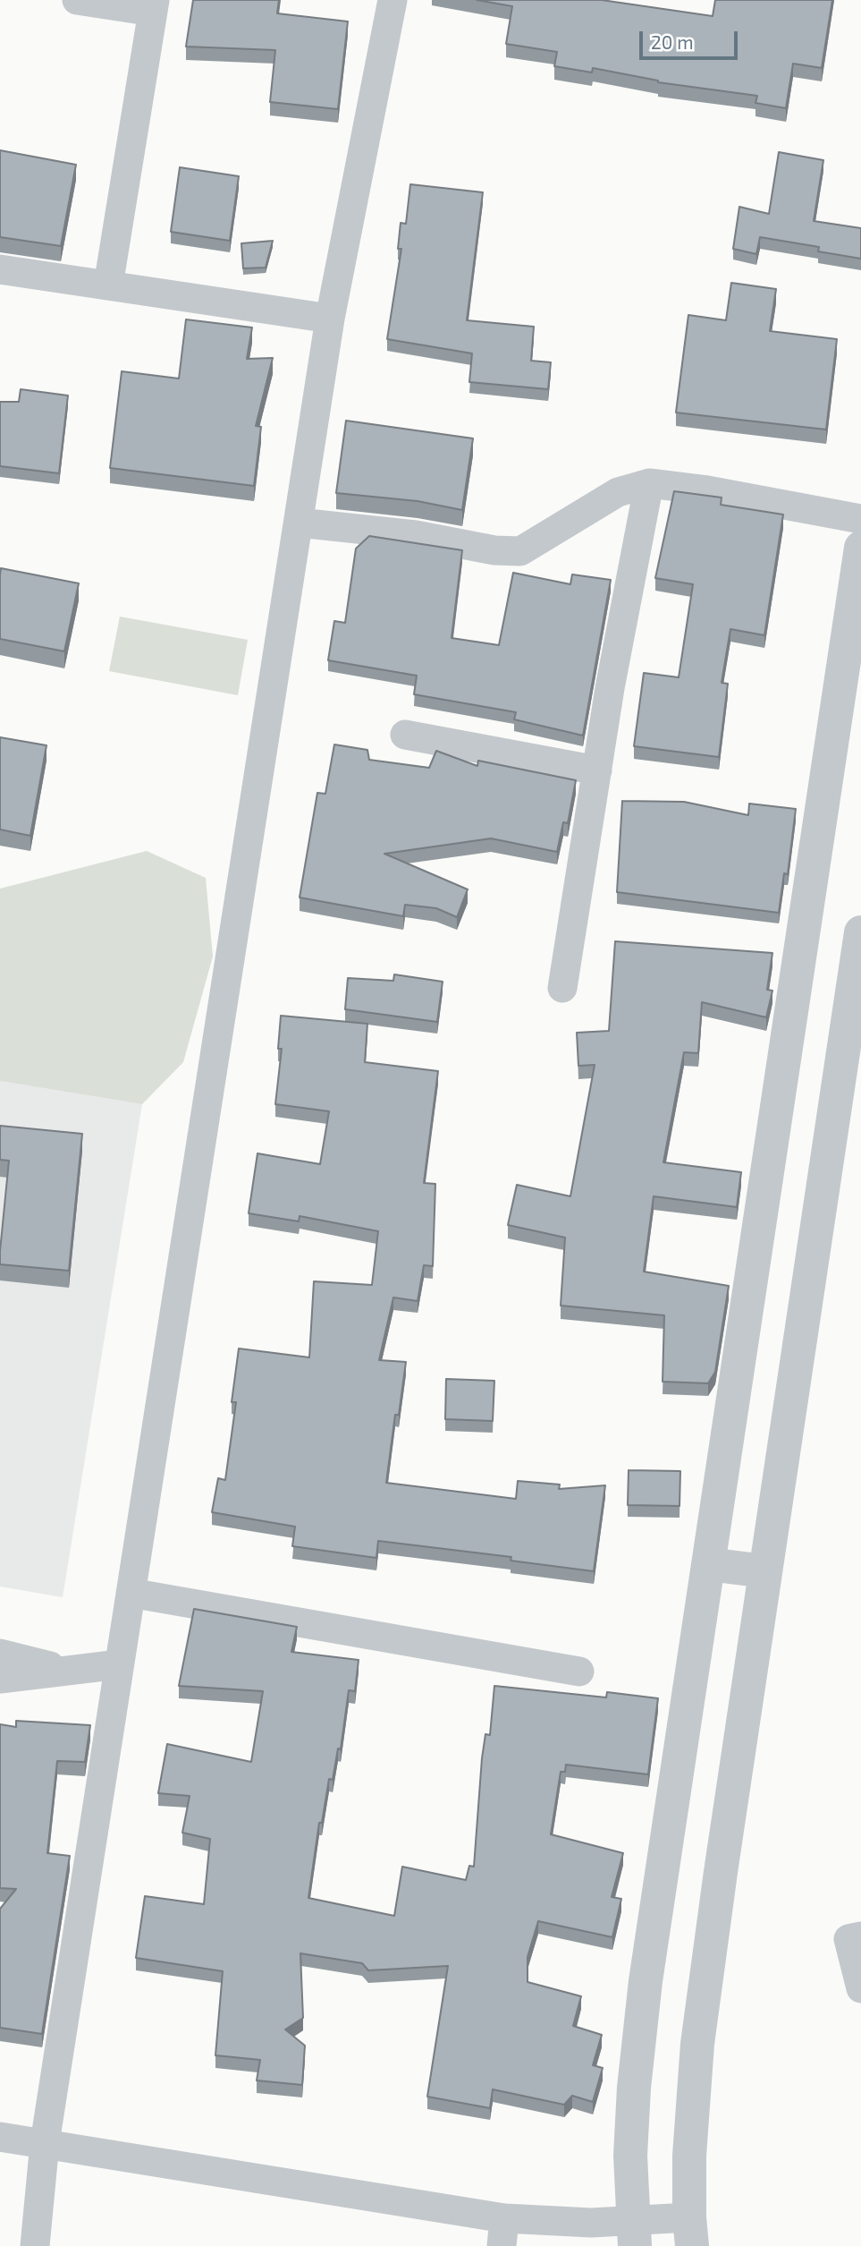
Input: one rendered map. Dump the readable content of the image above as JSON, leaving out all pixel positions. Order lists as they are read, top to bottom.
{
  "scale_bar": "20 m"
}
